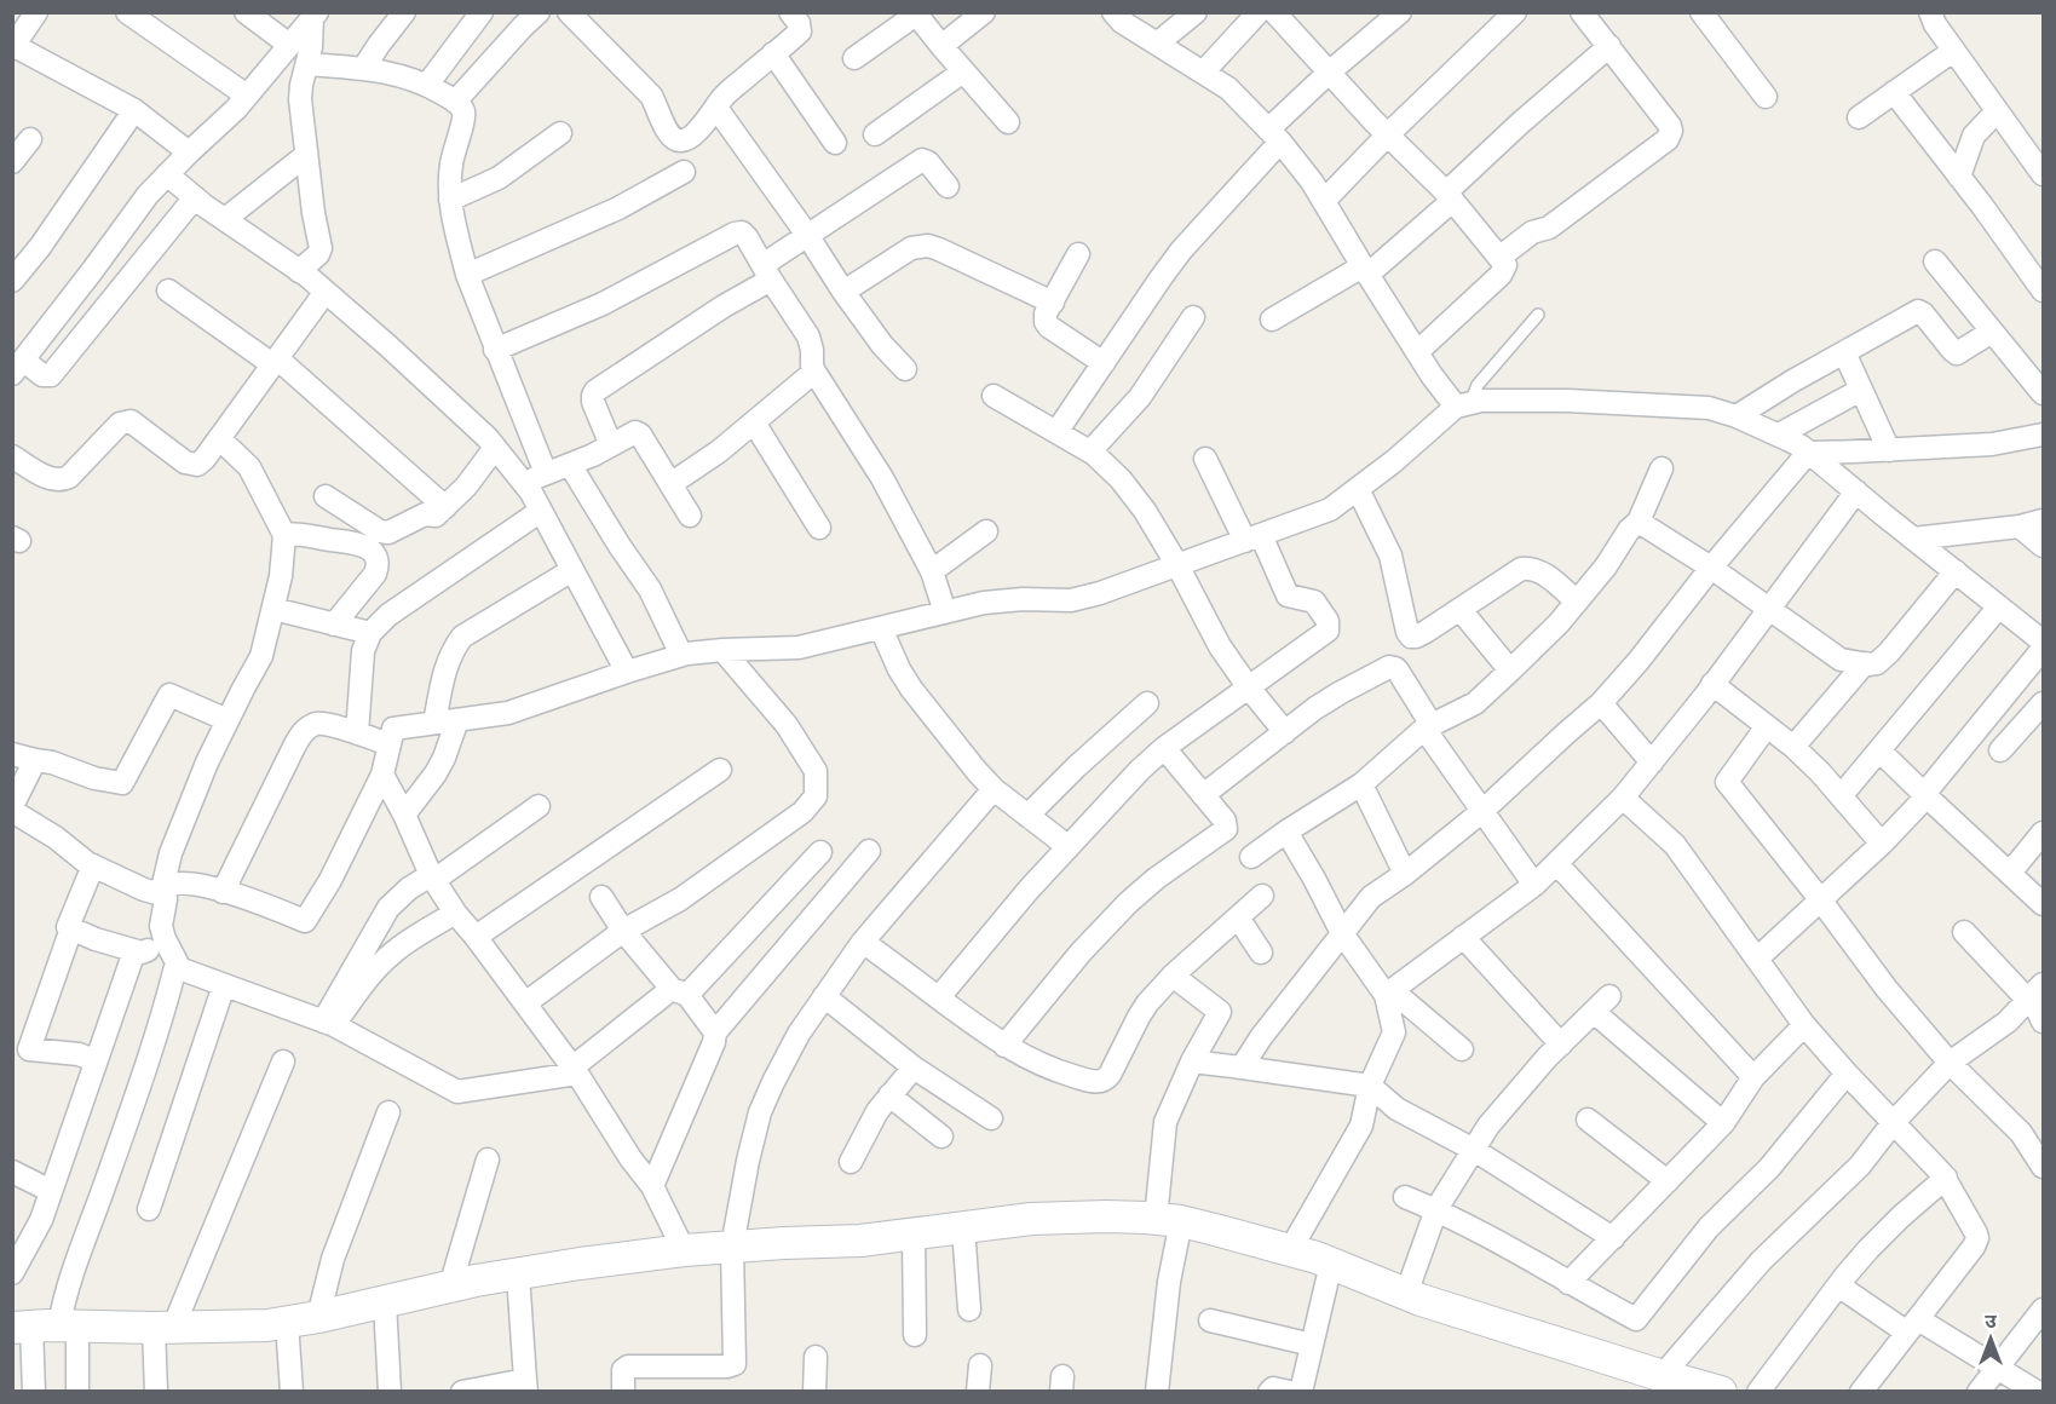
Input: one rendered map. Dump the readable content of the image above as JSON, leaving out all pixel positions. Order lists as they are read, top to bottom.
{
  "north": "top"
}
